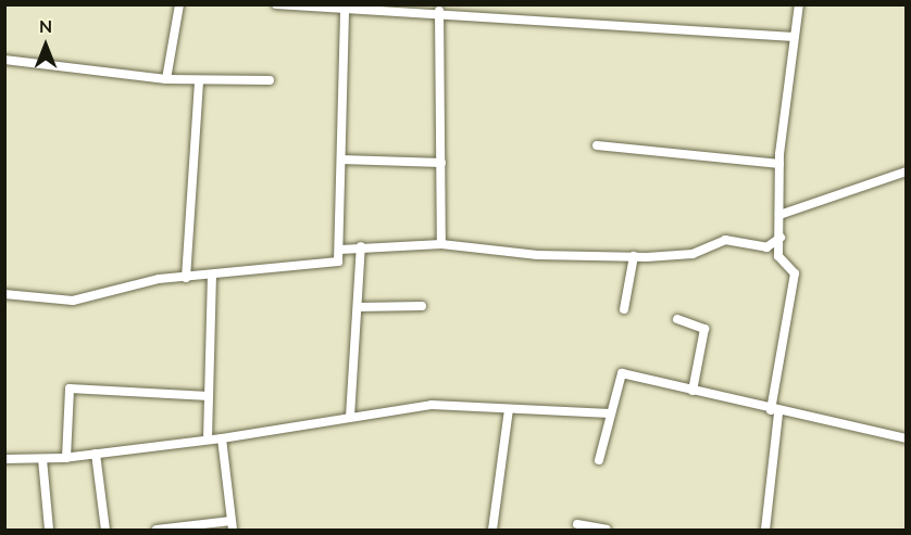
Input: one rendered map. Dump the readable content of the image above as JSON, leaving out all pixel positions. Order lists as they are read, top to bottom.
{
  "north": "top"
}
